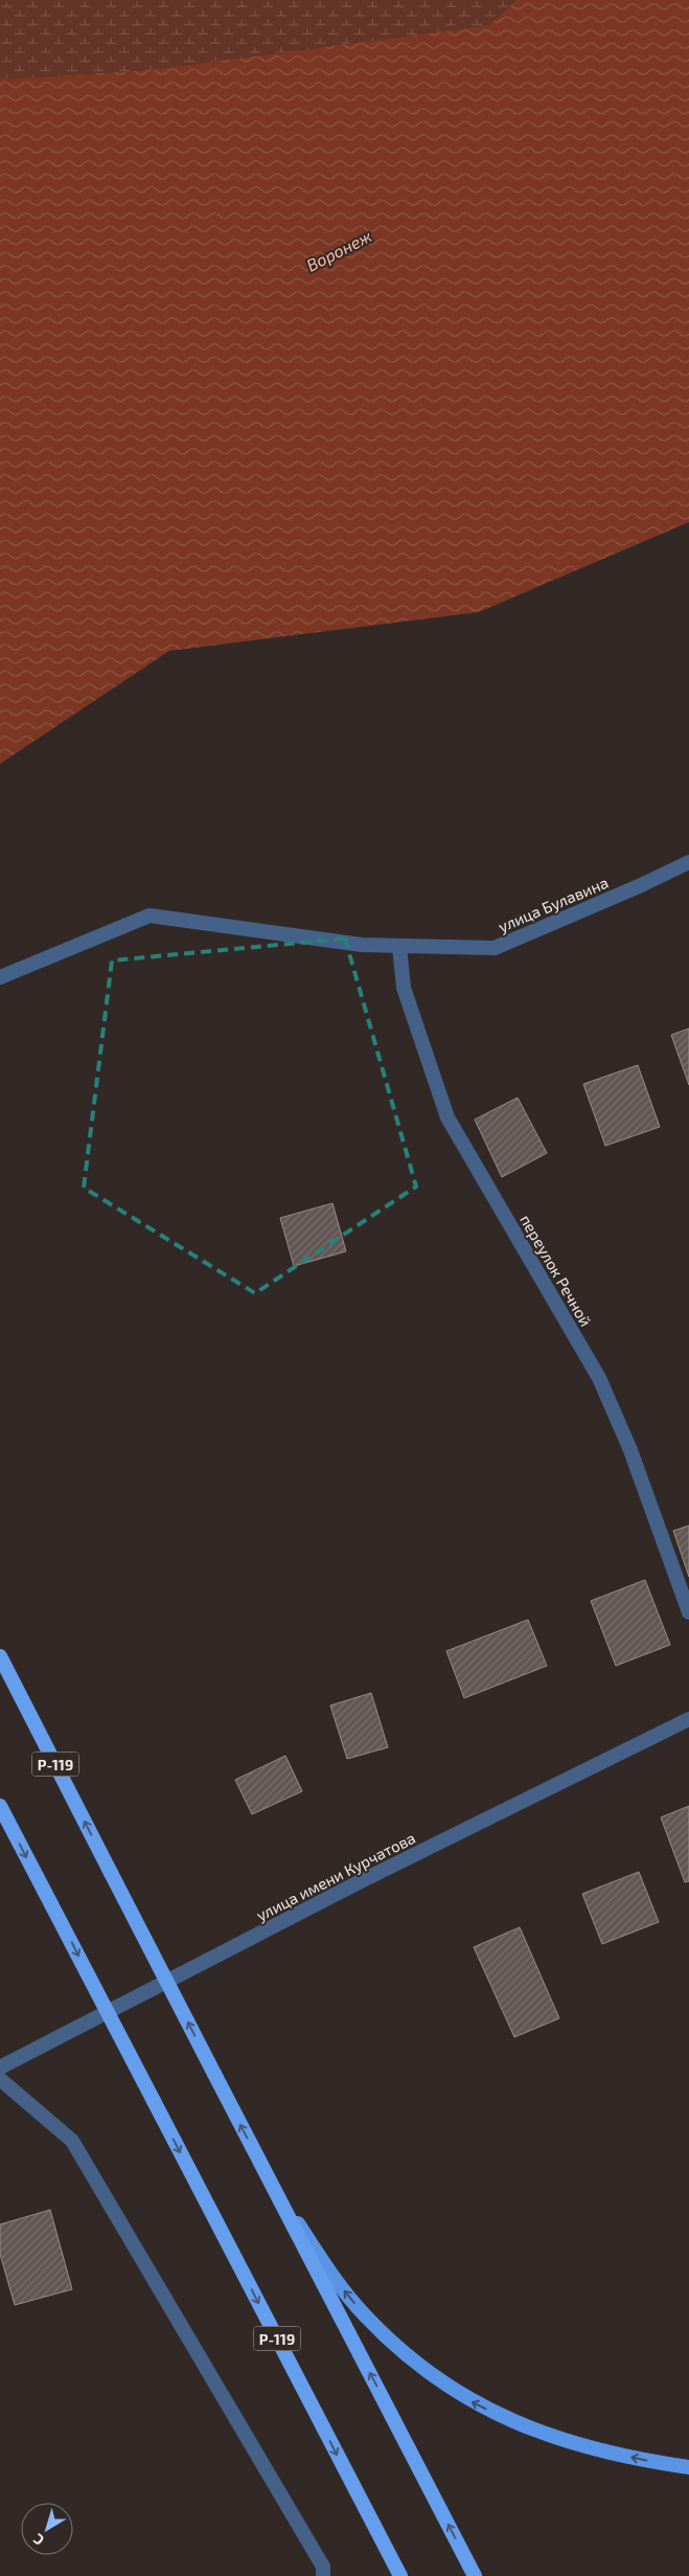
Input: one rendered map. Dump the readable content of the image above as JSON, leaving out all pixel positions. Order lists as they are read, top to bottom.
{
  "streets": {
    "highway": ["Р-119"],
    "street": ["улица Булавина", "переулок Речной", "улица имени Курчатова"]
  },
  "crossings": [
    ["улица Булавина", "переулок Речной"]
  ],
  "water": ["Воронеж"],
  "north": "bottom left"
}
